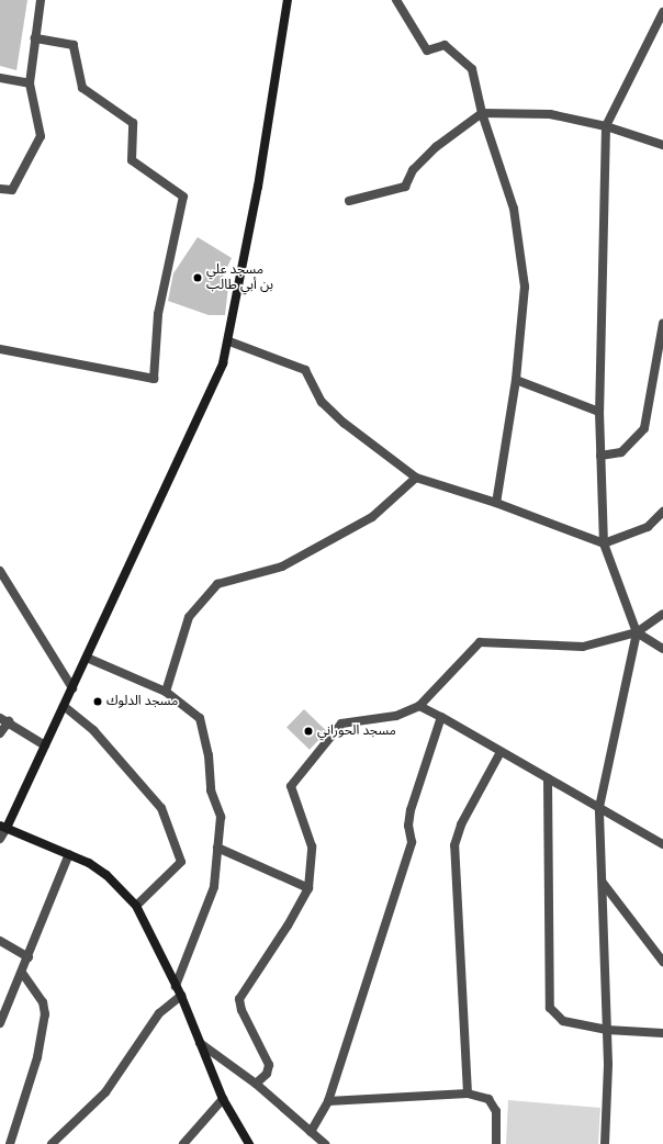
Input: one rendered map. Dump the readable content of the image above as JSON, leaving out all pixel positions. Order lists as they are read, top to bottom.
{
  "places": ["مسجد علي بن أبي طالب", "مسجد الدلوك", "مسجد الحوراني"]
}
